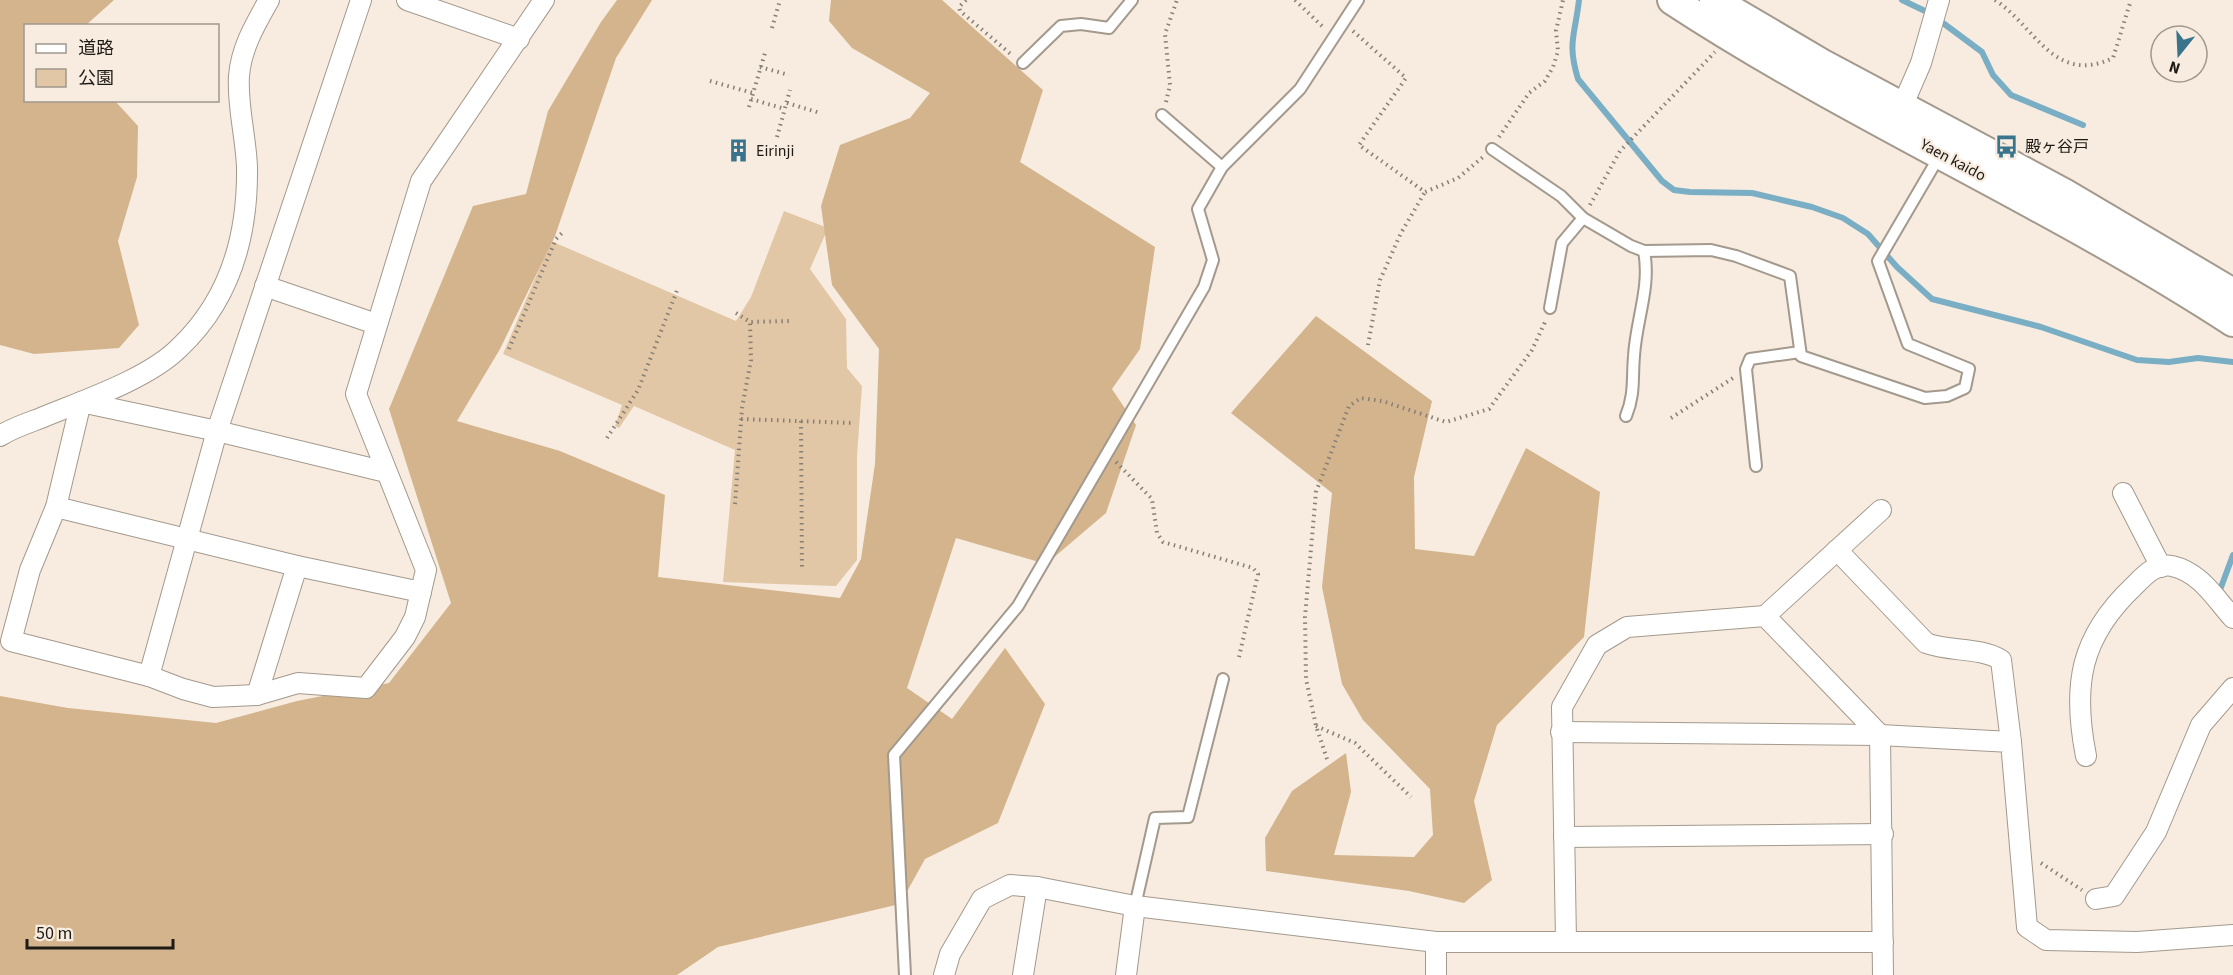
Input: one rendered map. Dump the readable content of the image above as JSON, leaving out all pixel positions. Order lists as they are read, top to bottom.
{
  "streets": {
    "main road": ["Yaen kaido"]
  },
  "places": {
    "bus stop": ["殿ヶ谷戸"],
    "building": ["Eirinji"]
  },
  "legend": ["道路", "公園"],
  "scale_bar": "50 m",
  "north": "bottom"
}
